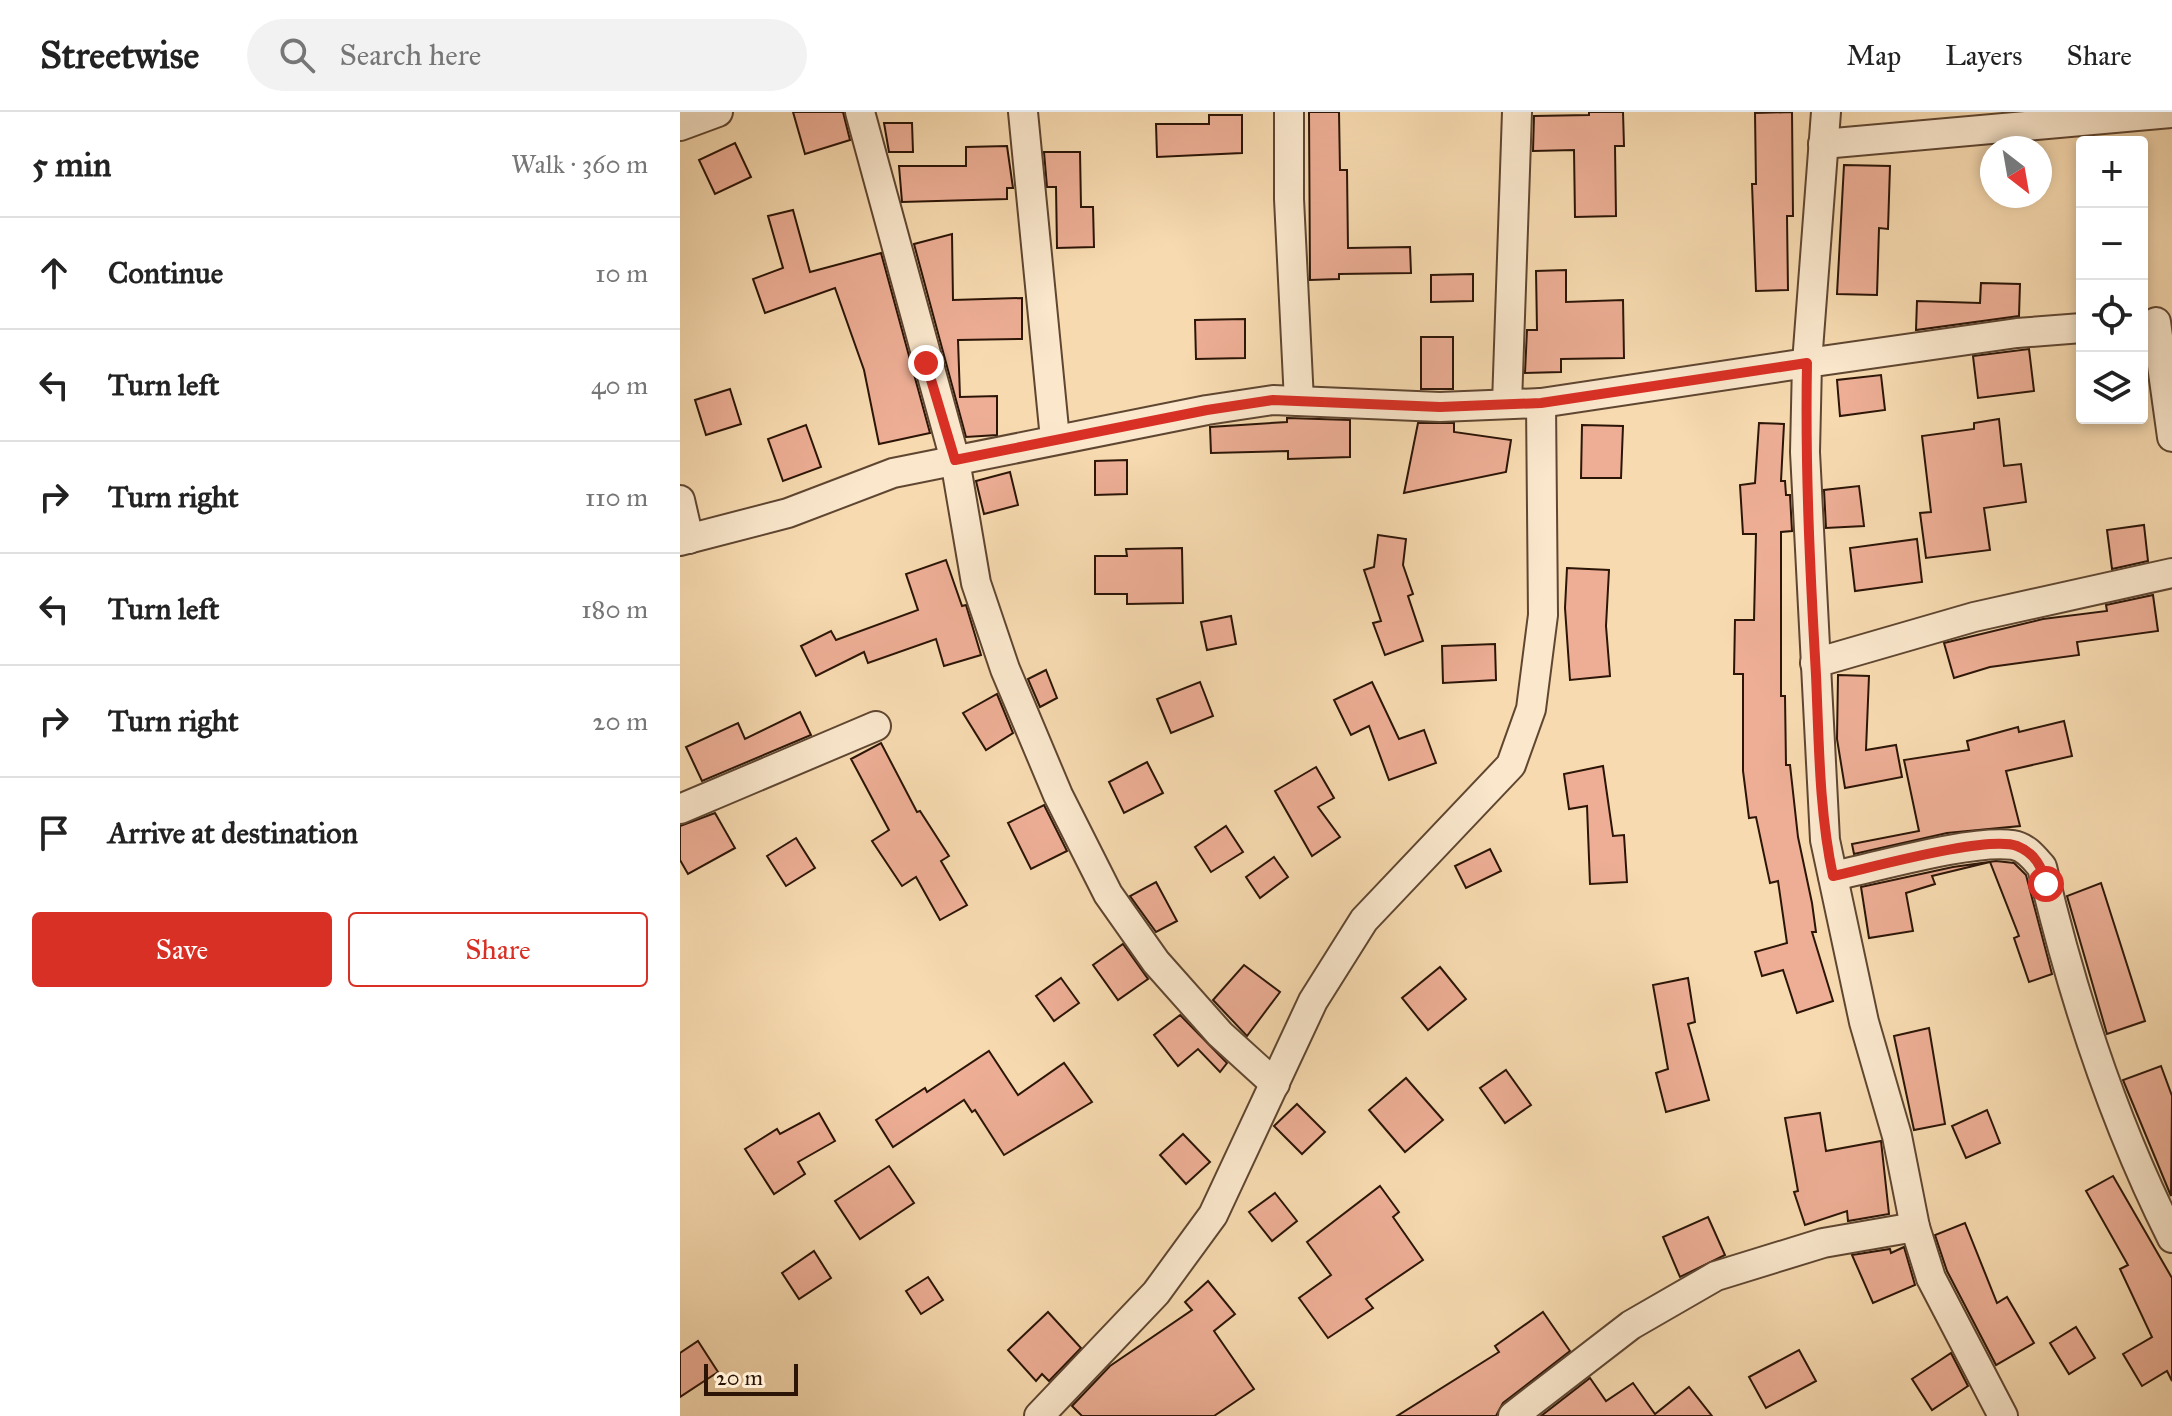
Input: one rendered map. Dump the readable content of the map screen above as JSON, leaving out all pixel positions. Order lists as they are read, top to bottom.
{
  "scale_bar": "20 m",
  "north": "bottom right",
  "page": {
    "header": "Streetwise",
    "search": "Search here",
    "nav": ["Map", "Layers", "Share"],
    "heading": ["5 min", "Walk · 360 m"],
    "map_buttons": ["+", "−"],
    "list": [
      ["Continue", "10 m"],
      ["Turn left", "40 m"],
      ["Turn right", "110 m"],
      ["Turn left", "180 m"],
      ["Turn right", "20 m"],
      "Arrive at destination"
    ],
    "buttons": ["Save", "Share"],
    "scale": "20 m"
  }
}
